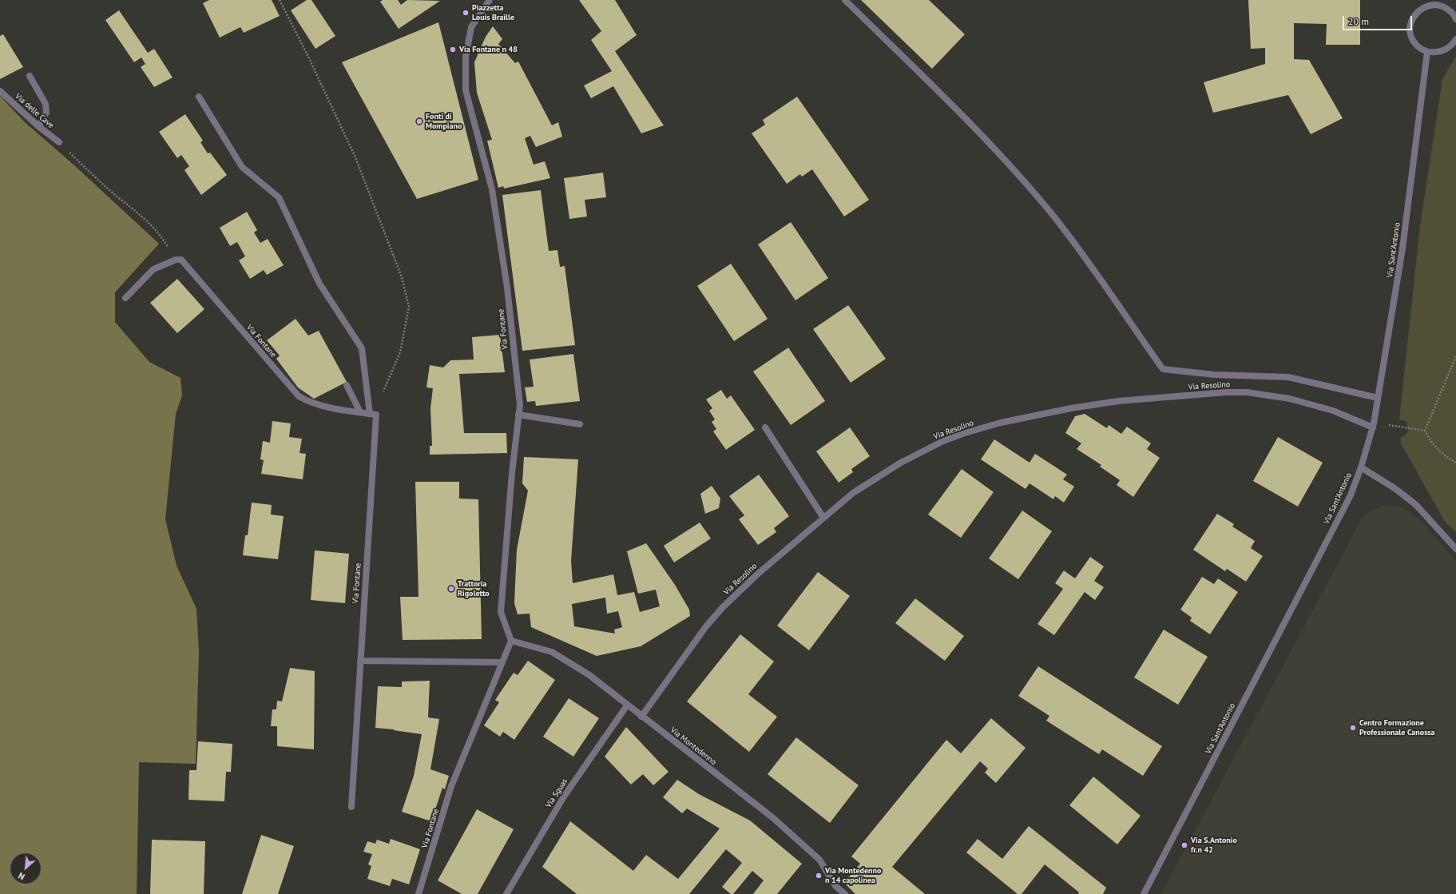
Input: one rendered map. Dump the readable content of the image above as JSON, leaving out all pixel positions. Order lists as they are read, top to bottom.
{
  "streets": {
    "street": [
      "Via delle Cave",
      "Via Sant'Antonio",
      "Via Fontane",
      "Via Resolino",
      "Via Montedenno",
      "Via Sguas"
    ]
  },
  "crossings": [
    ["Via Sant'Antonio", "Via Resolino"],
    ["Via Fontane", "Via Montedenno"],
    ["Via Resolino", "Via Montedenno"],
    ["Via Montedenno", "Via Sguas"]
  ],
  "places": [
    "Piazzetta Louis Braille",
    "Via Fontane n 48",
    "Fonti di Mompiano",
    "Trattoria Rigoletto",
    "Centro Formazione Professionale Canossa",
    "Via S.Antonio fr.n 42",
    "Via Montedenno n 14 capolinea"
  ],
  "scale_bar": "20 m",
  "north": "bottom left"
}
